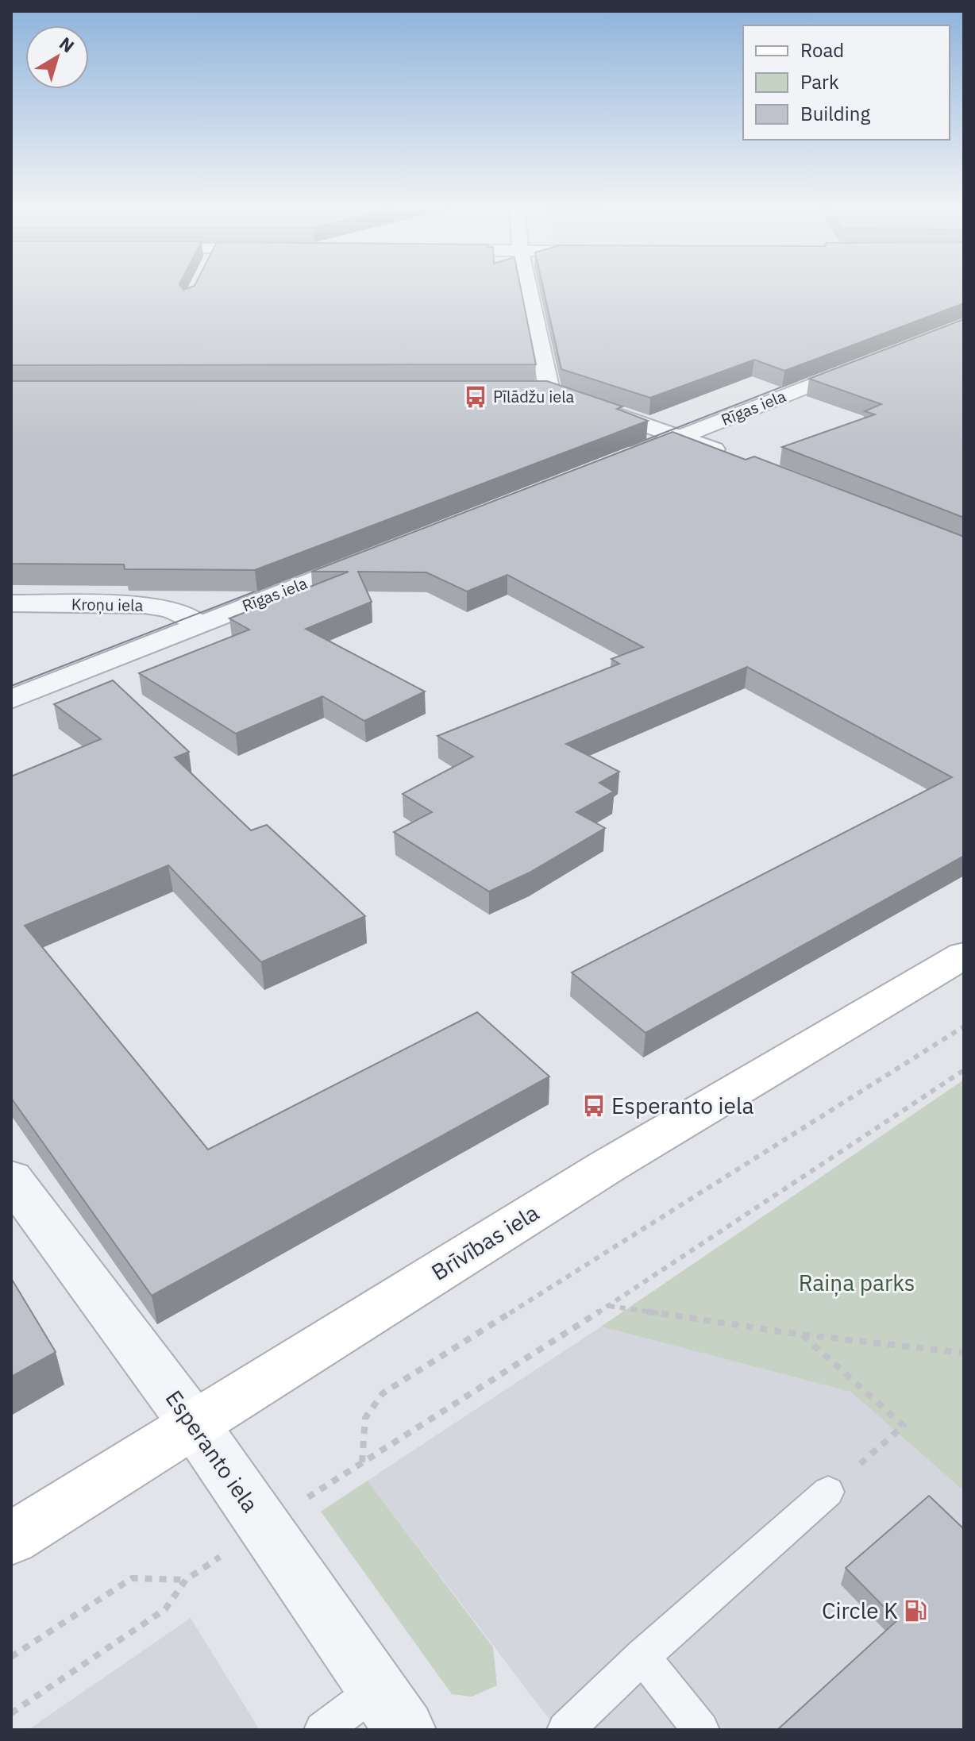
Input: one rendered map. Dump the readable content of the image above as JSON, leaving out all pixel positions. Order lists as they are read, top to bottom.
{
  "streets": {
    "main road": ["Brīvības iela"],
    "street": ["Rīgas iela", "Kroņu iela", "Esperanto iela"]
  },
  "crossings": [
    ["Rīgas iela", "Kroņu iela"],
    ["Brīvības iela", "Esperanto iela"]
  ],
  "parks": ["Raiņa parks"],
  "places": {
    "bus stop": ["Pīlādžu iela", "Esperanto iela"],
    "fuel station": ["Circle K"]
  },
  "legend": ["Road", "Park", "Building"],
  "north": "top right"
}
